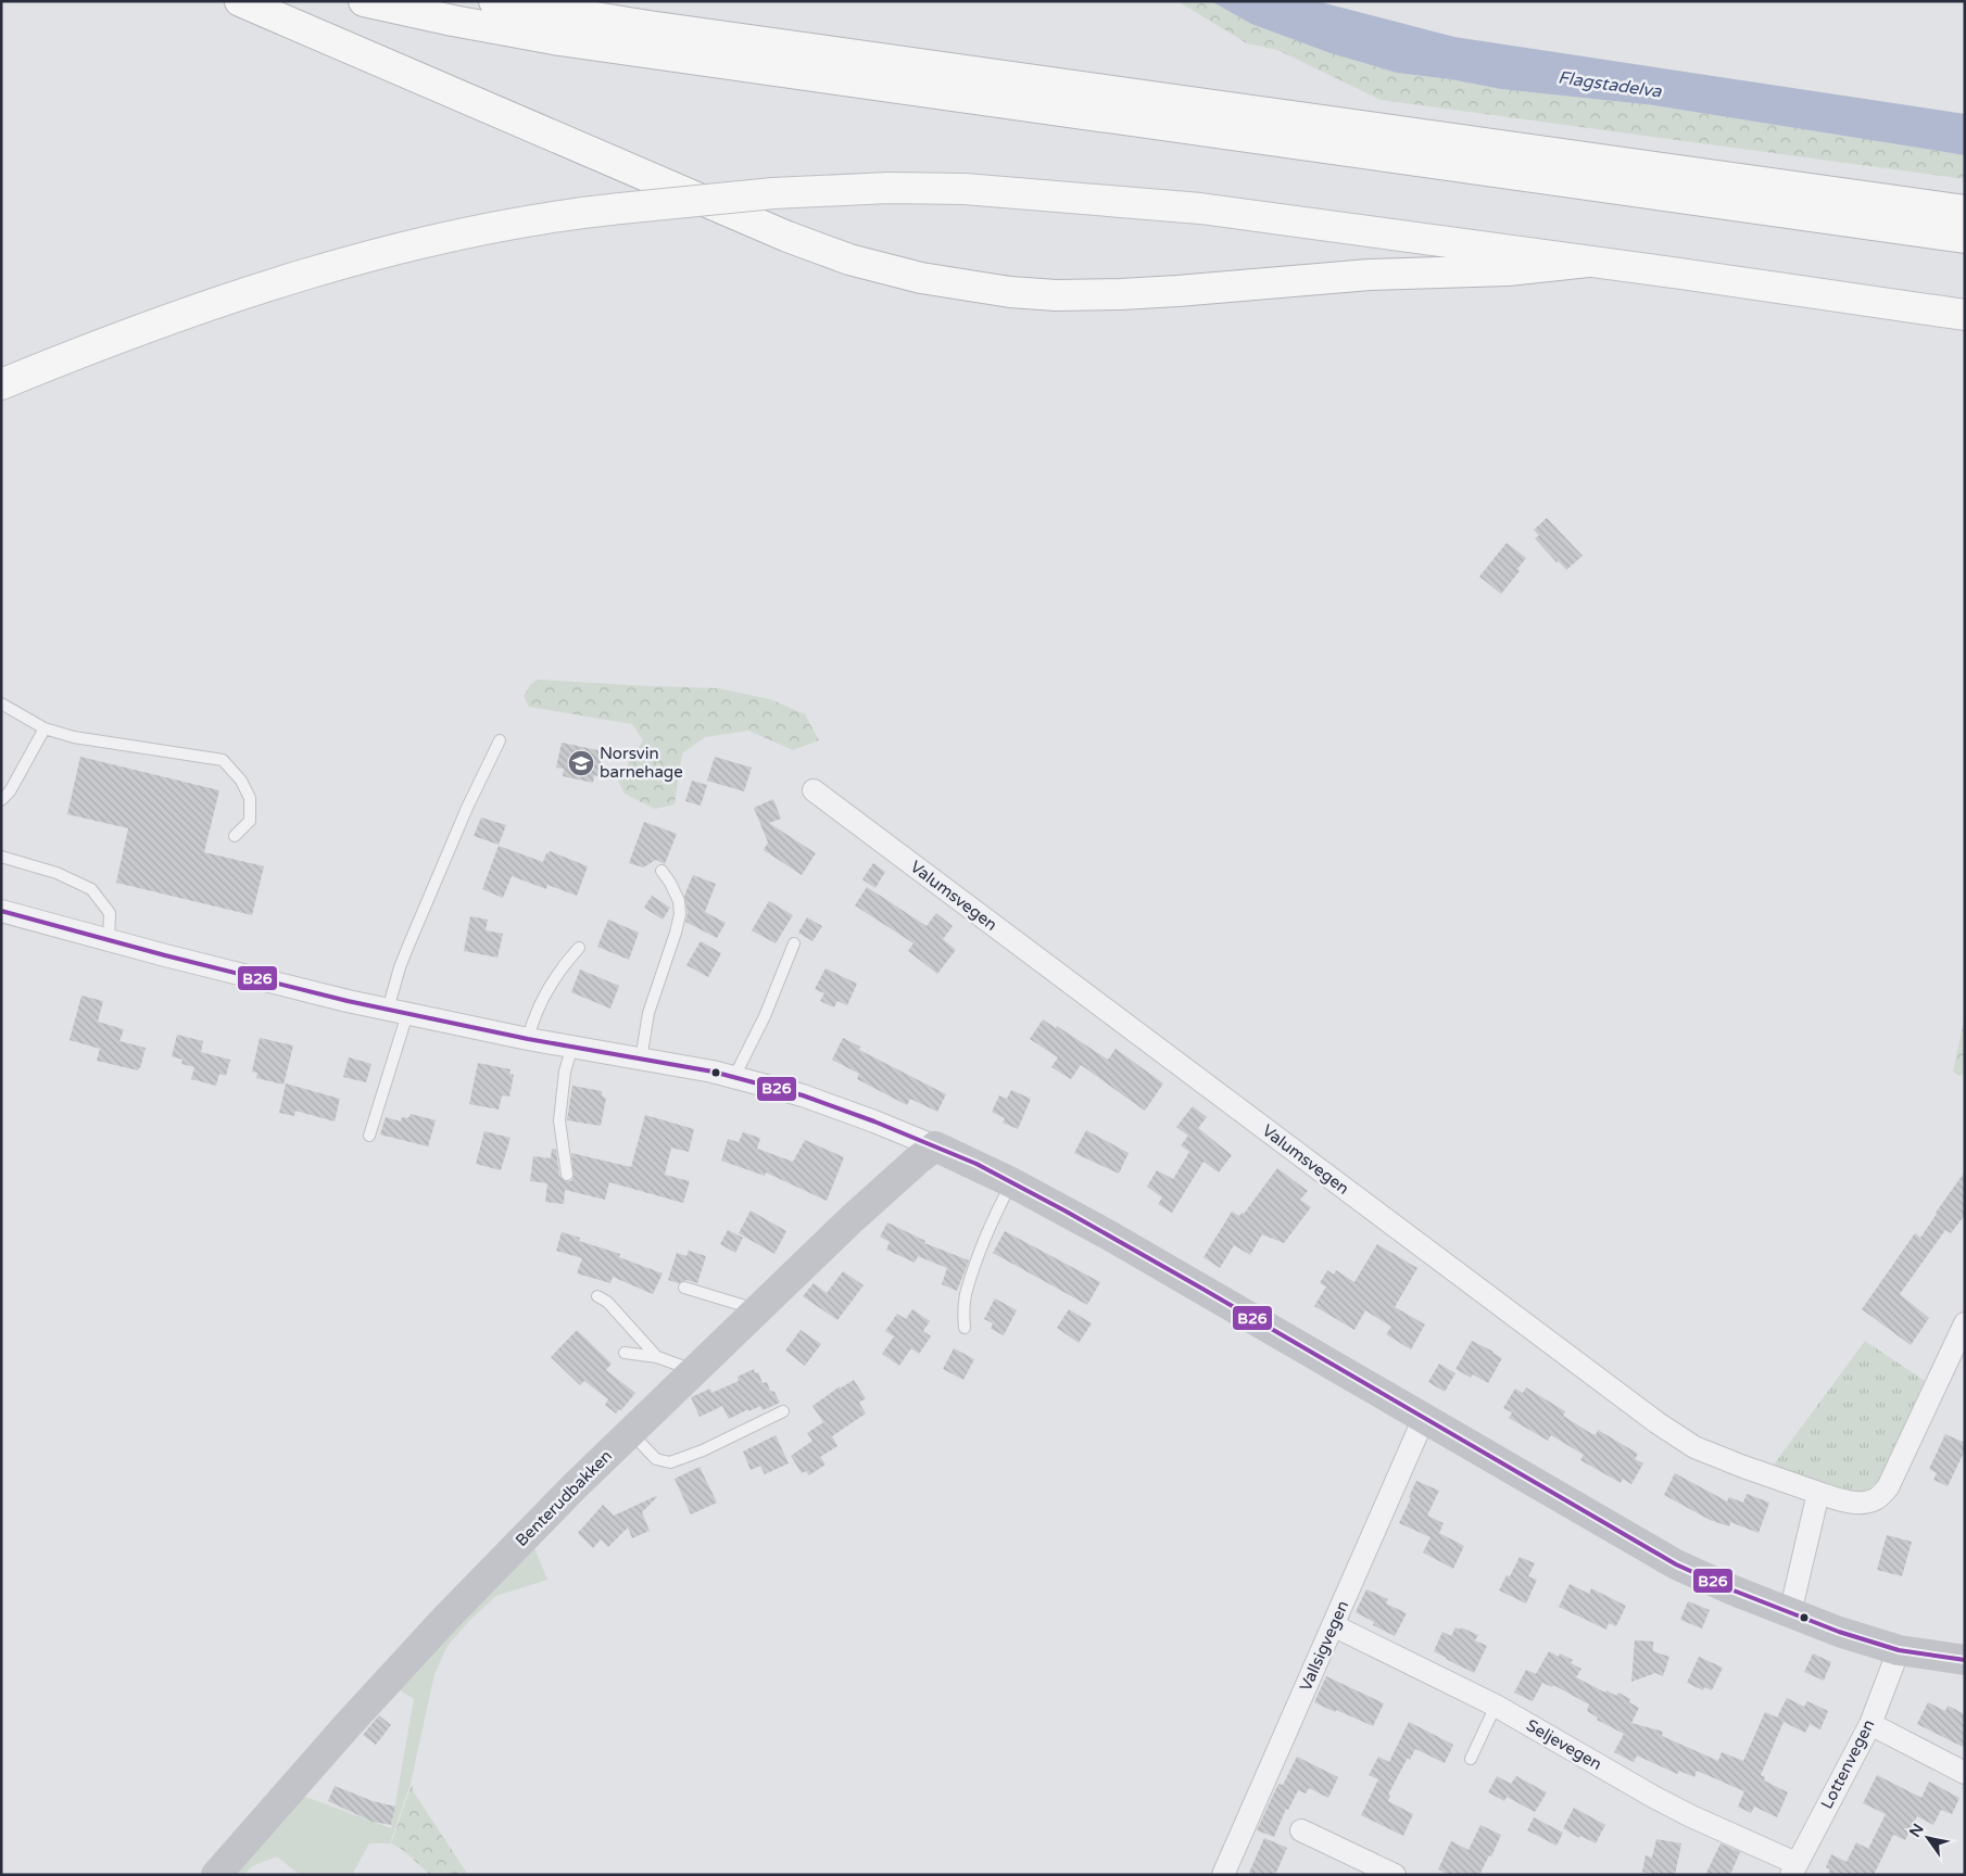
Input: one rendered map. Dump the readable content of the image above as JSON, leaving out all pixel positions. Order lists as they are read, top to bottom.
{
  "streets": {
    "main road": ["Benterudbakken"],
    "street": [
      "Valumsvegen",
      "Vallsigvegen",
      "Seljevegen",
      "Lottenvegen"
    ]
  },
  "crossings": [
    ["Vallsigvegen", "Seljevegen"],
    ["Seljevegen", "Lottenvegen"]
  ],
  "water": ["Flagstadelva"],
  "places": {
    "school or university": ["Norsvin barnehage"]
  },
  "lines": ["transit line B26"],
  "north": "top left"
}
